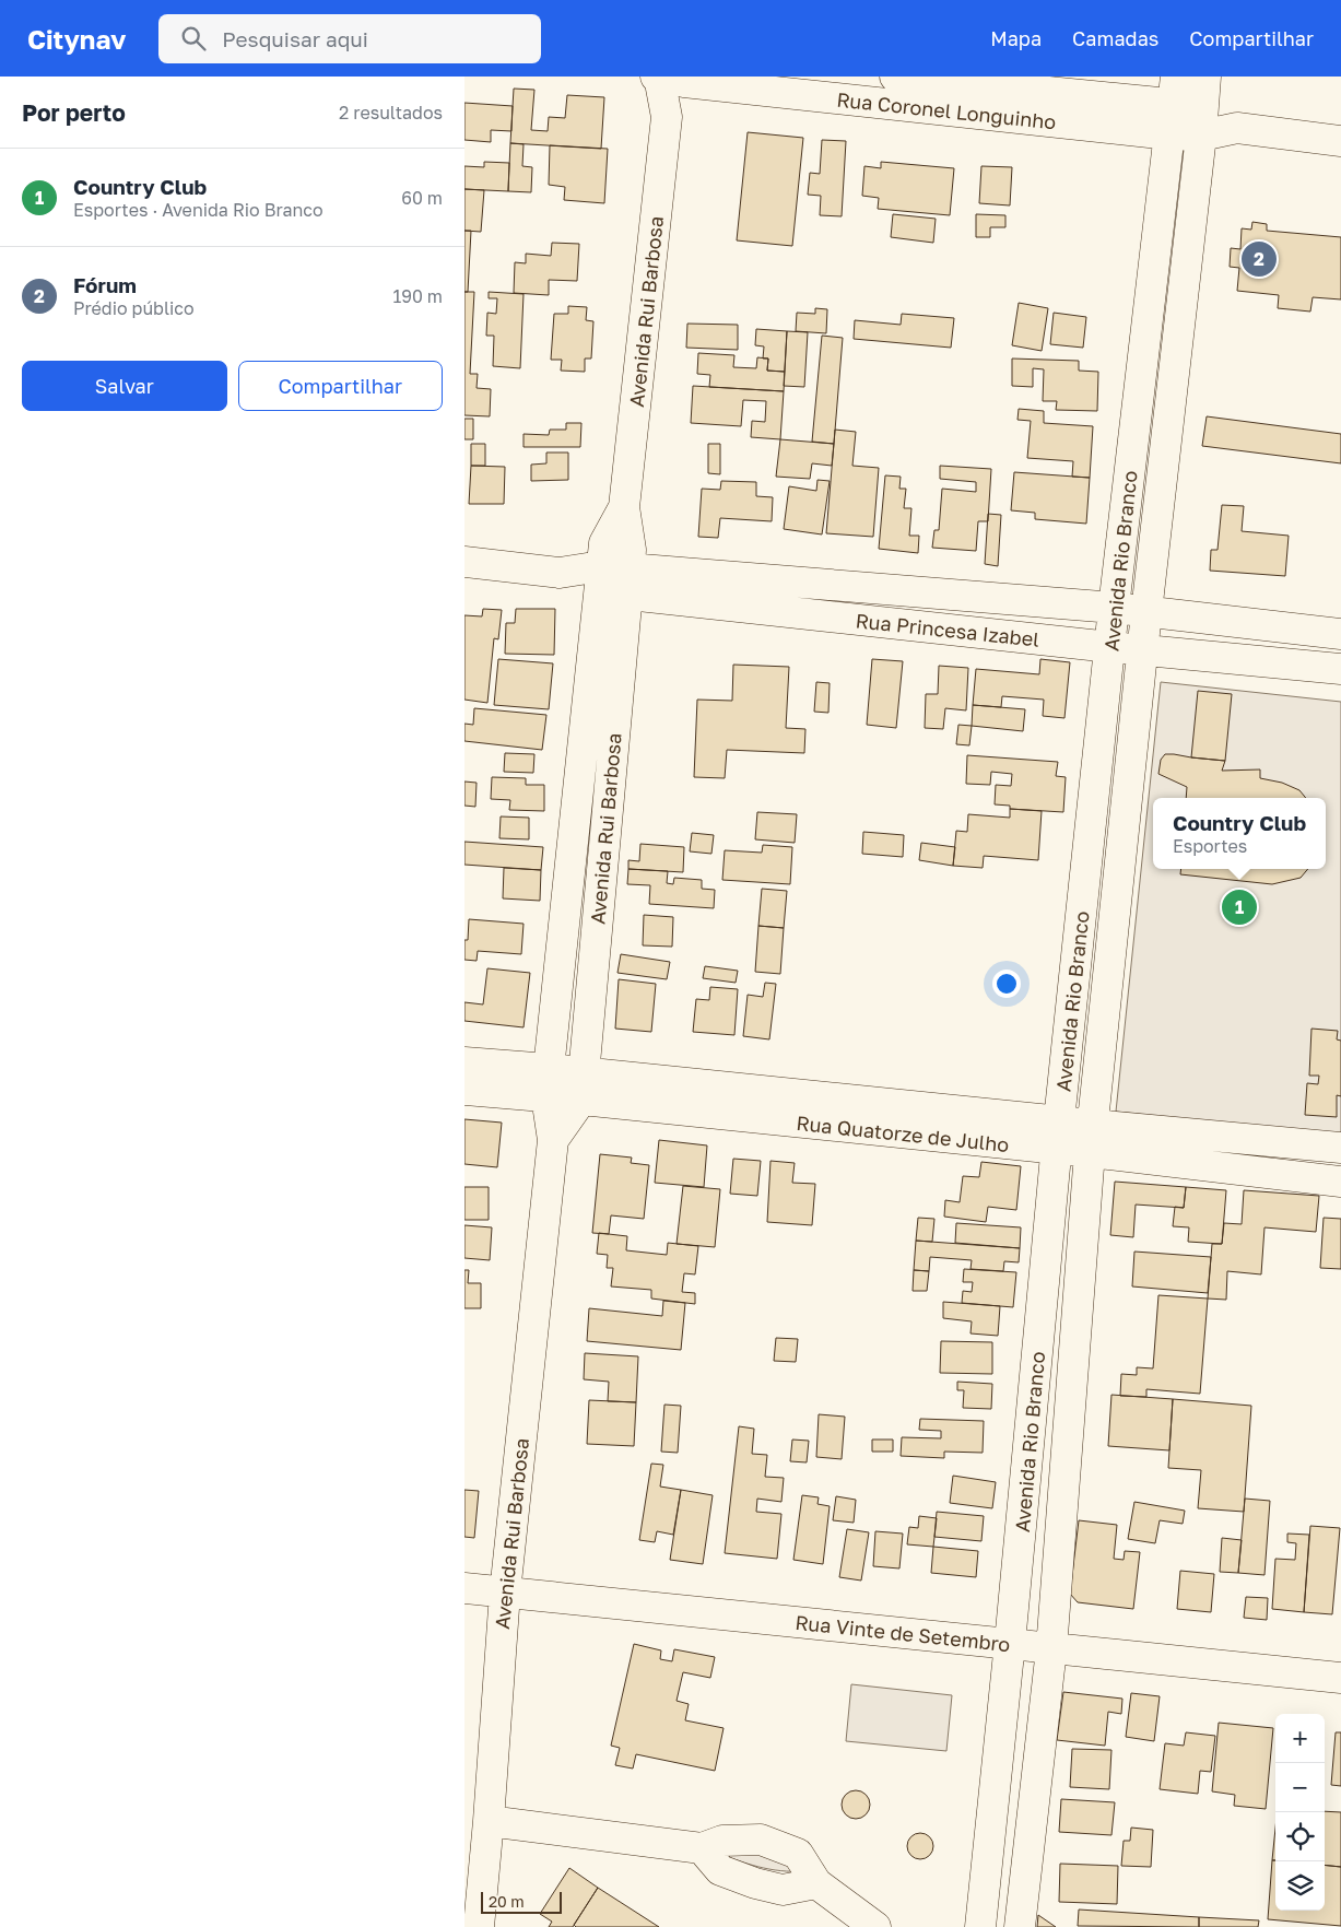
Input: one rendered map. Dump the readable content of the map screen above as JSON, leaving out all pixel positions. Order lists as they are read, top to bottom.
{
  "streets": {
    "street": [
      "Rua Coronel Longuinho",
      "Avenida Rui Barbosa",
      "Avenida Rio Branco",
      "Rua Princesa Izabel",
      "Rua Quatorze de Julho",
      "Rua Vinte de Setembro"
    ]
  },
  "crossings": [
    ["Rua Coronel Longuinho", "Avenida Rui Barbosa"],
    ["Rua Coronel Longuinho", "Avenida Rio Branco"],
    ["Avenida Rui Barbosa", "Rua Princesa Izabel"],
    ["Avenida Rui Barbosa", "Rua Quatorze de Julho"],
    ["Avenida Rui Barbosa", "Rua Vinte de Setembro"],
    ["Avenida Rio Branco", "Rua Princesa Izabel"],
    ["Avenida Rio Branco", "Rua Quatorze de Julho"],
    ["Avenida Rio Branco", "Rua Vinte de Setembro"]
  ],
  "scale_bar": "20 m",
  "page": {
    "header": "Citynav",
    "search": "Pesquisar aqui",
    "nav": ["Mapa", "Camadas", "Compartilhar"],
    "heading": ["Por perto", "2 resultados"],
    "list": [
      {
        "mark": "1",
        "name": "Country Club",
        "note": "Esportes · Avenida Rio Branco",
        "value": "60 m"
      },
      {
        "mark": "2",
        "name": "Fórum",
        "note": "Prédio público",
        "value": "190 m"
      }
    ],
    "pins": ["2", "1"],
    "buttons": ["Salvar", "Compartilhar"],
    "popup": ["Country Club", "Esportes"],
    "map_buttons": ["+", "−"],
    "scale": "20 m"
  }
}
